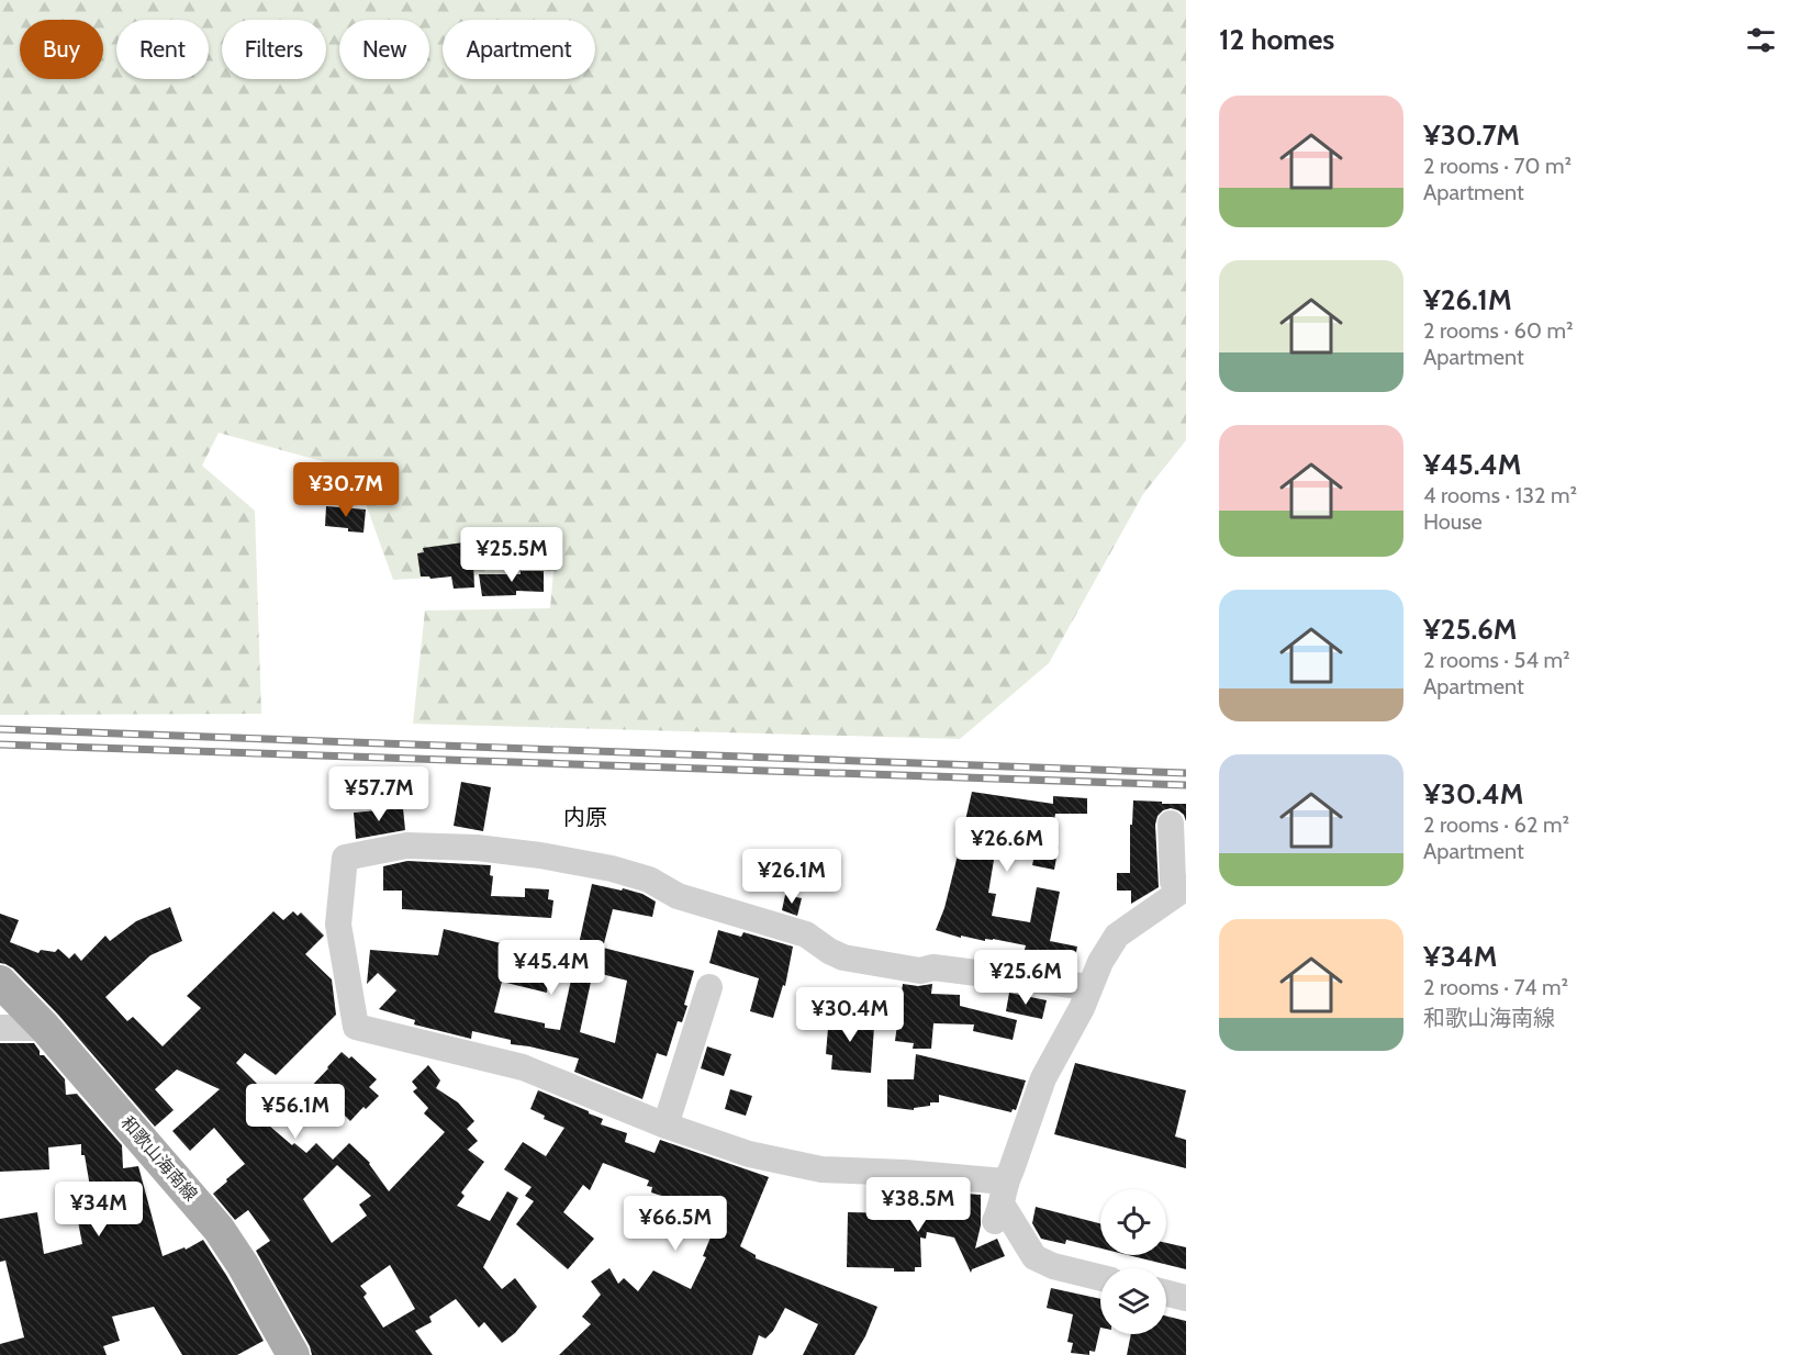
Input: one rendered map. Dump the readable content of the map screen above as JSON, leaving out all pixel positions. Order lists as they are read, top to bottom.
{
  "streets": {
    "main road": ["和歌山海南線"]
  },
  "districts": ["内原"],
  "page": {
    "heading": "12 homes",
    "chip": [
      "Buy",
      "Rent",
      "Filters",
      "New",
      "Apartment"
    ],
    "list": [
      {
        "name": "¥30.7M",
        "note": "2 rooms · 70 m² · Apartment"
      },
      {
        "name": "¥26.1M",
        "note": "2 rooms · 60 m² · Apartment"
      },
      {
        "name": "¥45.4M",
        "note": "4 rooms · 132 m² · House"
      },
      {
        "name": "¥25.6M",
        "note": "2 rooms · 54 m² · Apartment"
      },
      {
        "name": "¥30.4M",
        "note": "2 rooms · 62 m² · Apartment"
      },
      {
        "name": "¥34M",
        "note": "2 rooms · 74 m² · 和歌山海南線"
      }
    ],
    "price": [
      "¥30.7M",
      "¥25.5M",
      "¥57.7M",
      "¥26.6M",
      "¥26.1M",
      "¥45.4M",
      "¥25.6M",
      "¥30.4M",
      "¥56.1M",
      "¥38.5M",
      "¥34M",
      "¥66.5M"
    ]
  }
}
